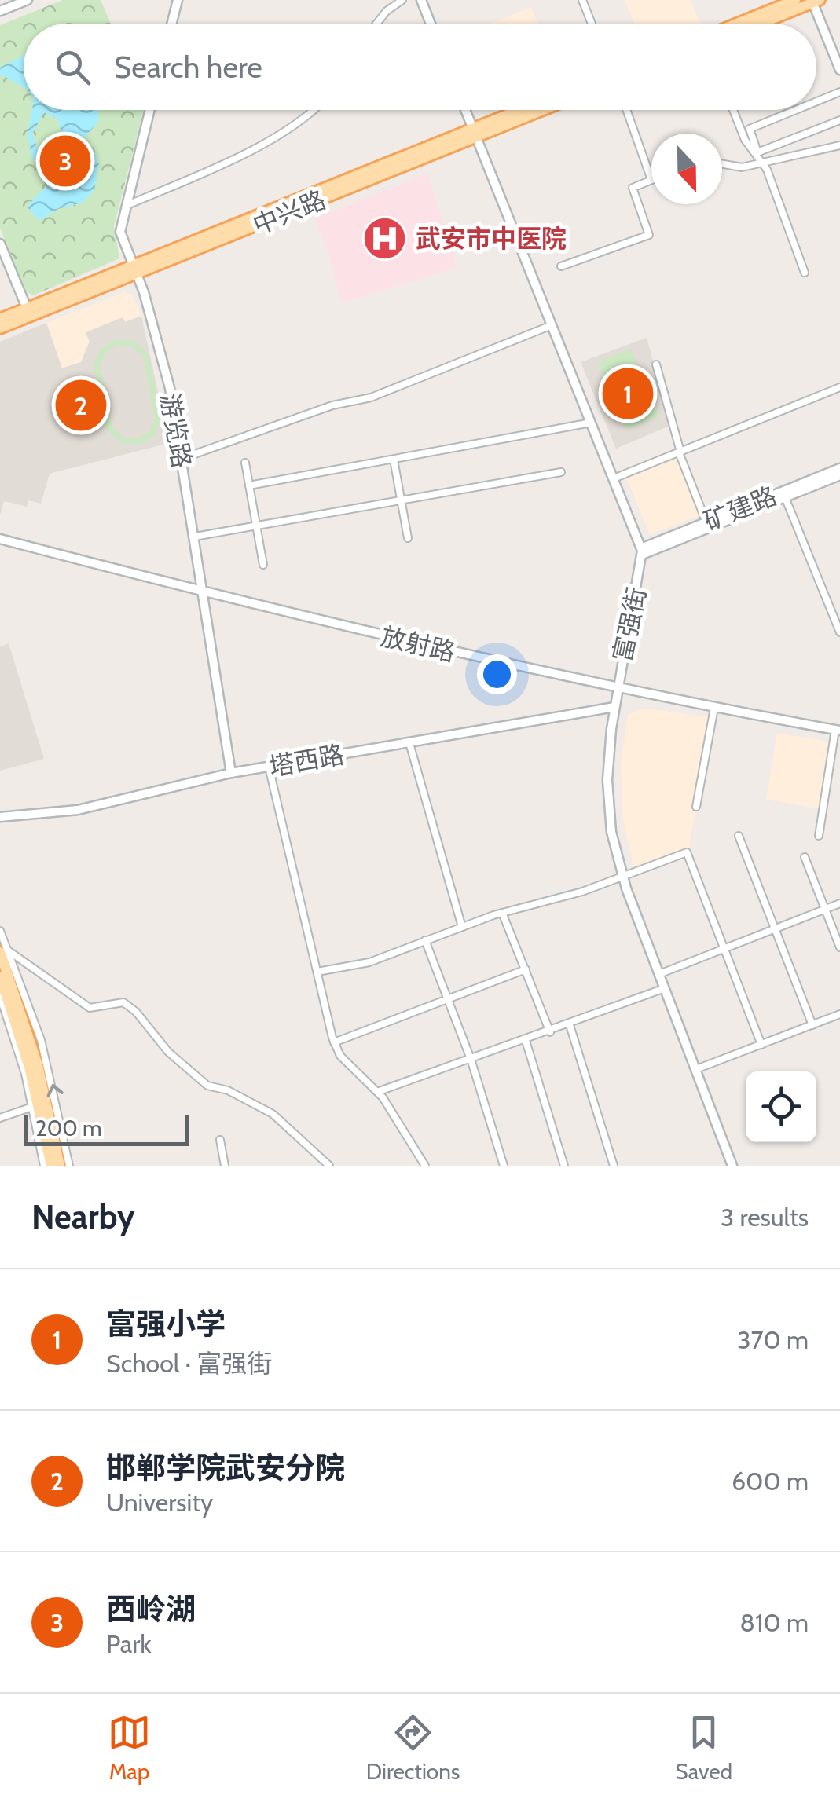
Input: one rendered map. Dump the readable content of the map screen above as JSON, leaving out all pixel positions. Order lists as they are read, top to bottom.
{
  "streets": {
    "main road": ["中兴路"],
    "street": [
      "游览路",
      "矿建路",
      "富强街",
      "放射路",
      "塔西路"
    ]
  },
  "crossings": [
    ["中兴路", "游览路"],
    ["游览路", "放射路"],
    ["游览路", "塔西路"],
    ["矿建路", "富强街"],
    ["富强街", "放射路"],
    ["富强街", "塔西路"]
  ],
  "places": {
    "hospital": ["武安市中医院"]
  },
  "scale_bar": "200 m",
  "north": "bottom",
  "page": {
    "search": "Search here",
    "pins": ["3", "1", "2"],
    "scale": "200 m",
    "heading": ["Nearby", "3 results"],
    "list": [
      {
        "mark": "1",
        "name": "富强小学",
        "note": "School · 富强街",
        "value": "370 m"
      },
      {
        "mark": "2",
        "name": "邯郸学院武安分院",
        "note": "University",
        "value": "600 m"
      },
      {
        "mark": "3",
        "name": "西岭湖",
        "note": "Park",
        "value": "810 m"
      }
    ],
    "nav": ["Map", "Directions", "Saved"]
  }
}
